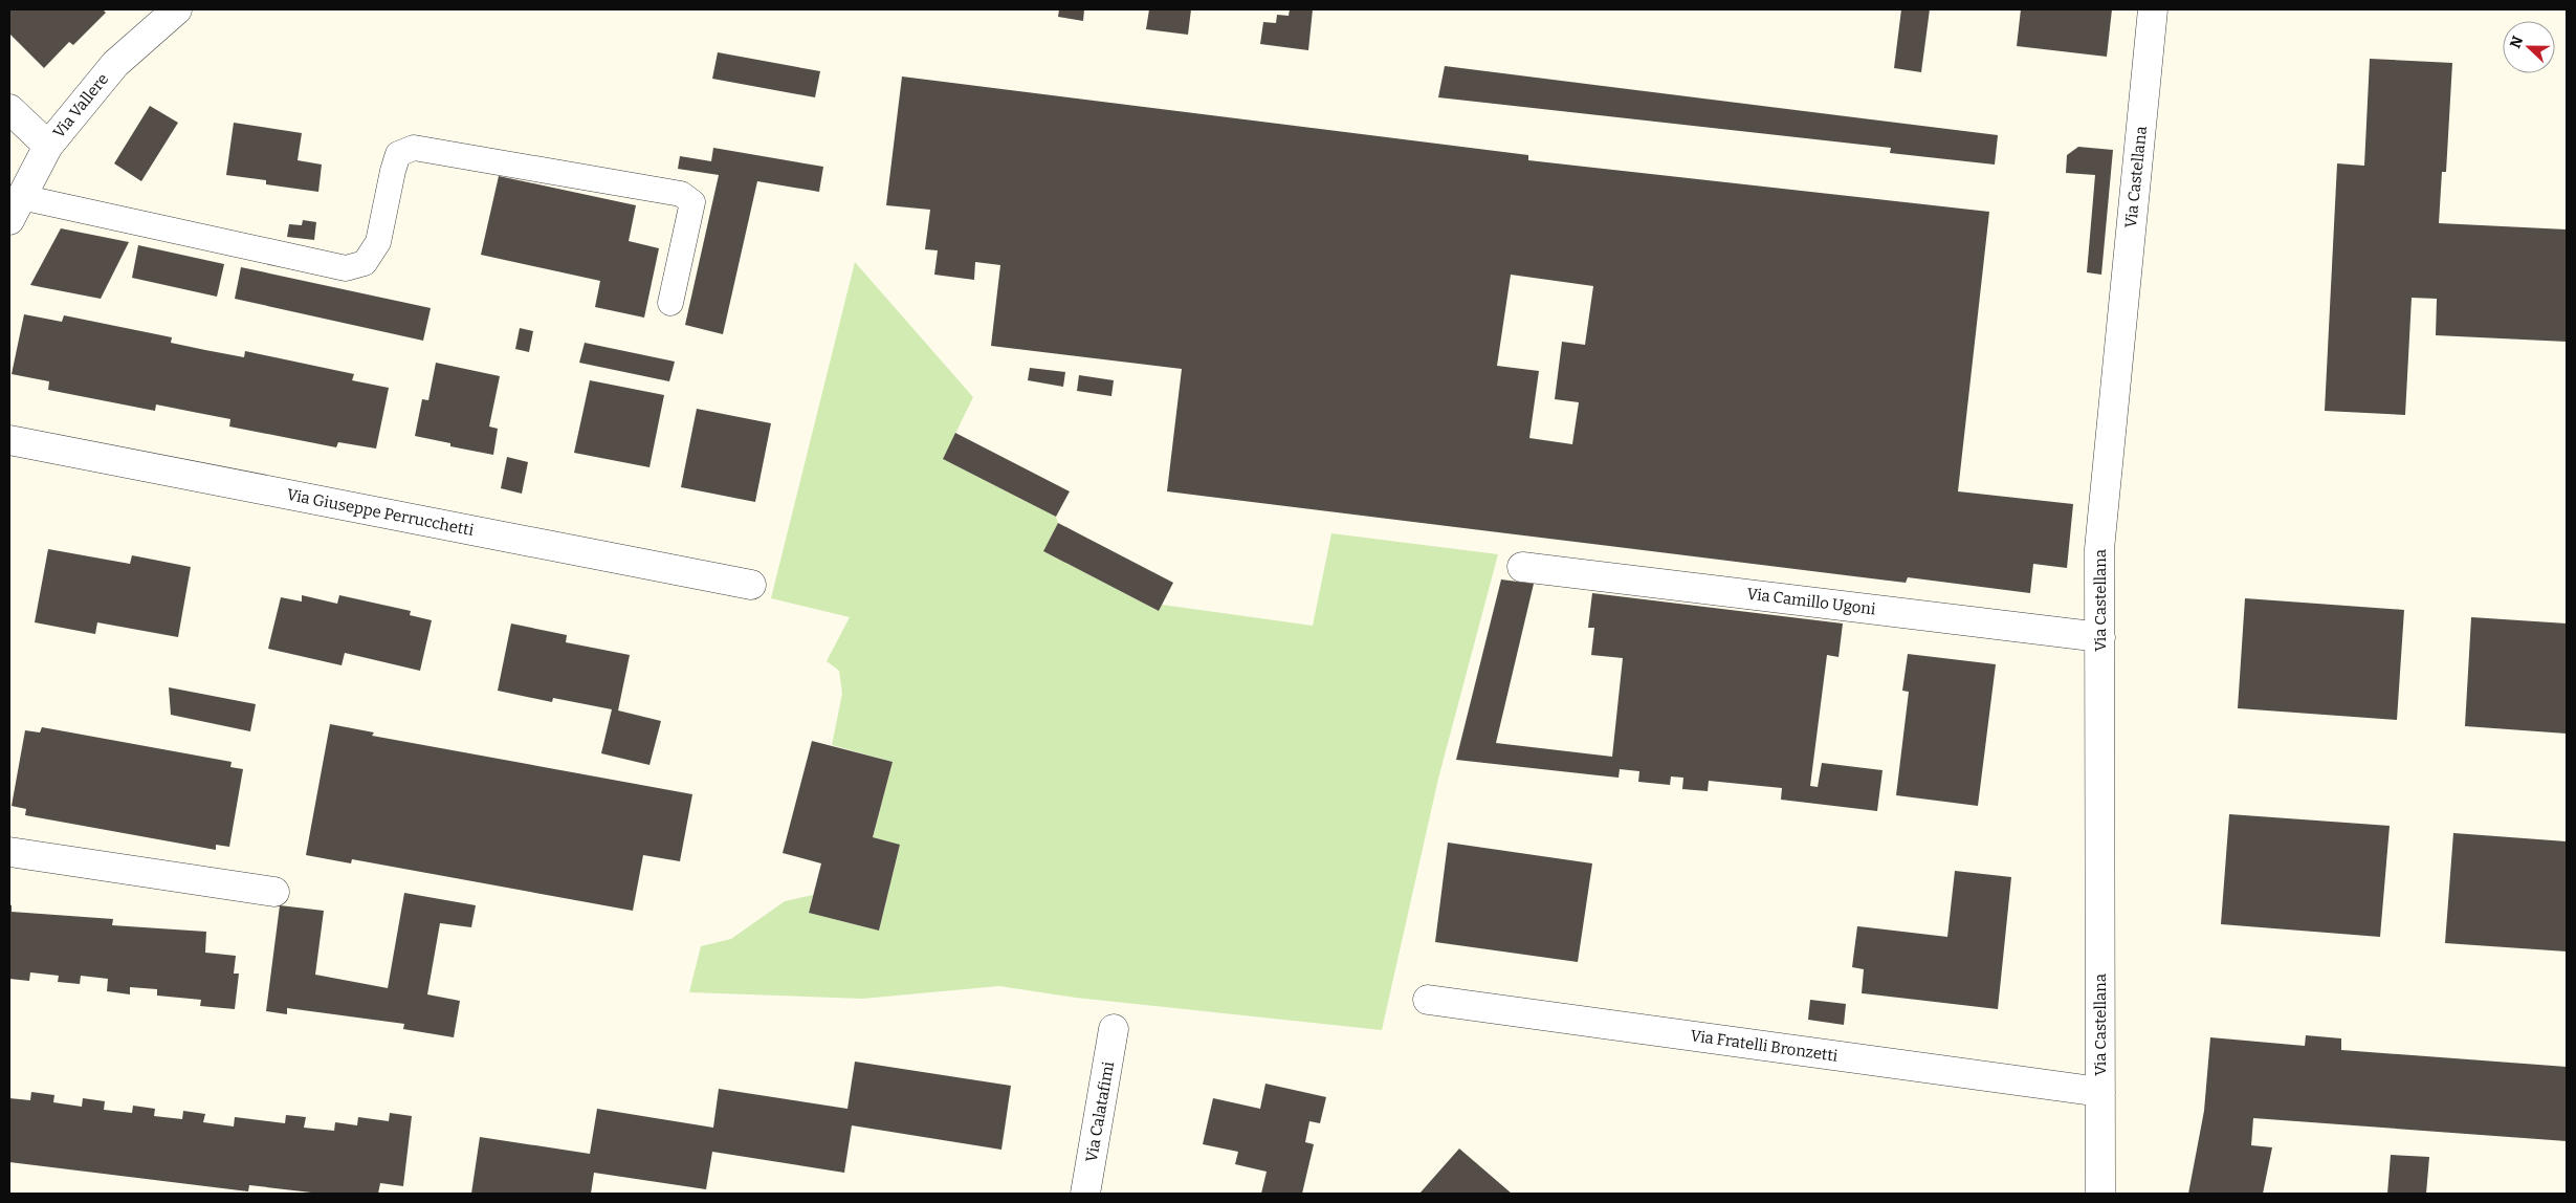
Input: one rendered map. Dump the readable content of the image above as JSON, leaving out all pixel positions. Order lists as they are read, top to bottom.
{
  "streets": {
    "street": [
      "Via Vallere",
      "Via Castellana",
      "Via Giuseppe Perrucchetti",
      "Via Camillo Ugoni",
      "Via Fratelli Bronzetti",
      "Via Calatafimi"
    ]
  },
  "crossings": [
    ["Via Castellana", "Via Camillo Ugoni"],
    ["Via Castellana", "Via Fratelli Bronzetti"]
  ],
  "north": "left"
}
